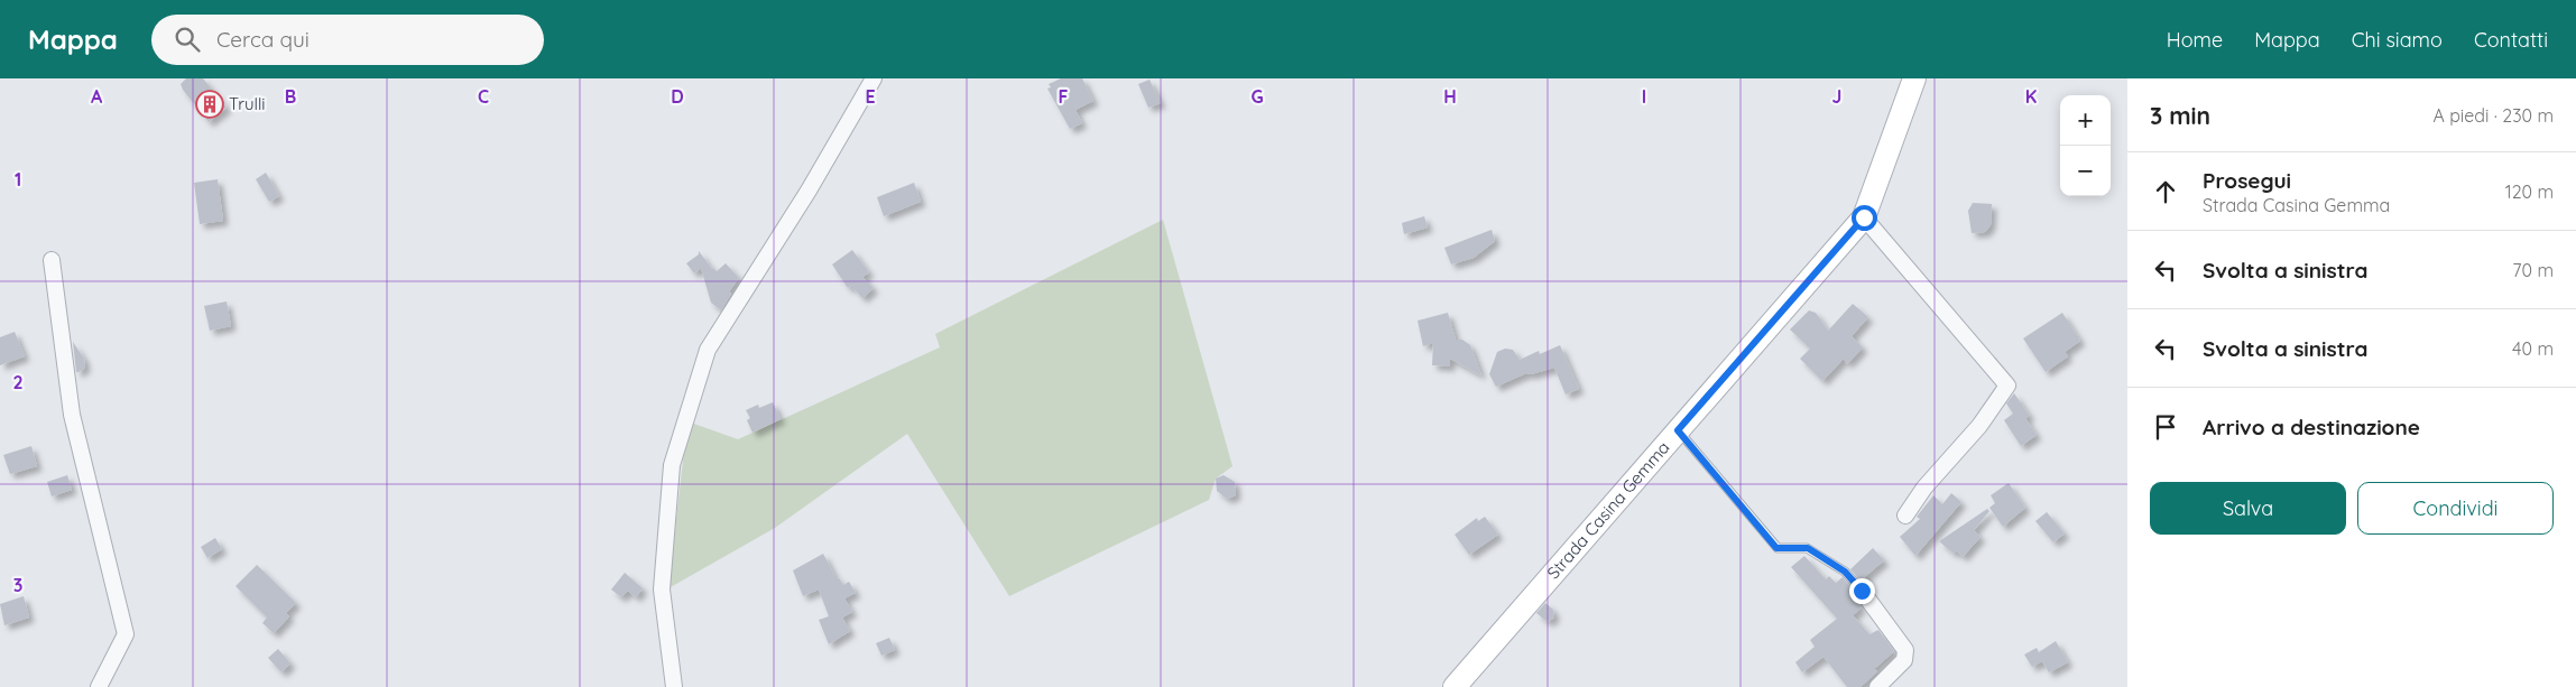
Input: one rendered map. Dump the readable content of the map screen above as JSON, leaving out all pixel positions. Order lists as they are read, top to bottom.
{
  "streets": {
    "street": ["Strada Casina Gemma"]
  },
  "places": {
    "building": ["Trulli"]
  },
  "page": {
    "header": "Mappa",
    "search": "Cerca qui",
    "nav": [
      "Home",
      "Mappa",
      "Chi siamo",
      "Contatti"
    ],
    "heading": ["3 min", "A piedi · 230 m"],
    "map_buttons": ["+", "−"],
    "list": [
      ["Prosegui", "Strada Casina Gemma", "120 m"],
      ["Svolta a sinistra", "70 m"],
      ["Svolta a sinistra", "40 m"],
      "Arrivo a destinazione"
    ],
    "buttons": ["Salva", "Condividi"]
  },
  "grid": {
    "columns": [
      "A",
      "B",
      "C",
      "D",
      "E",
      "F",
      "G",
      "H",
      "I",
      "J",
      "K"
    ],
    "rows": ["1", "2", "3"]
  }
}
